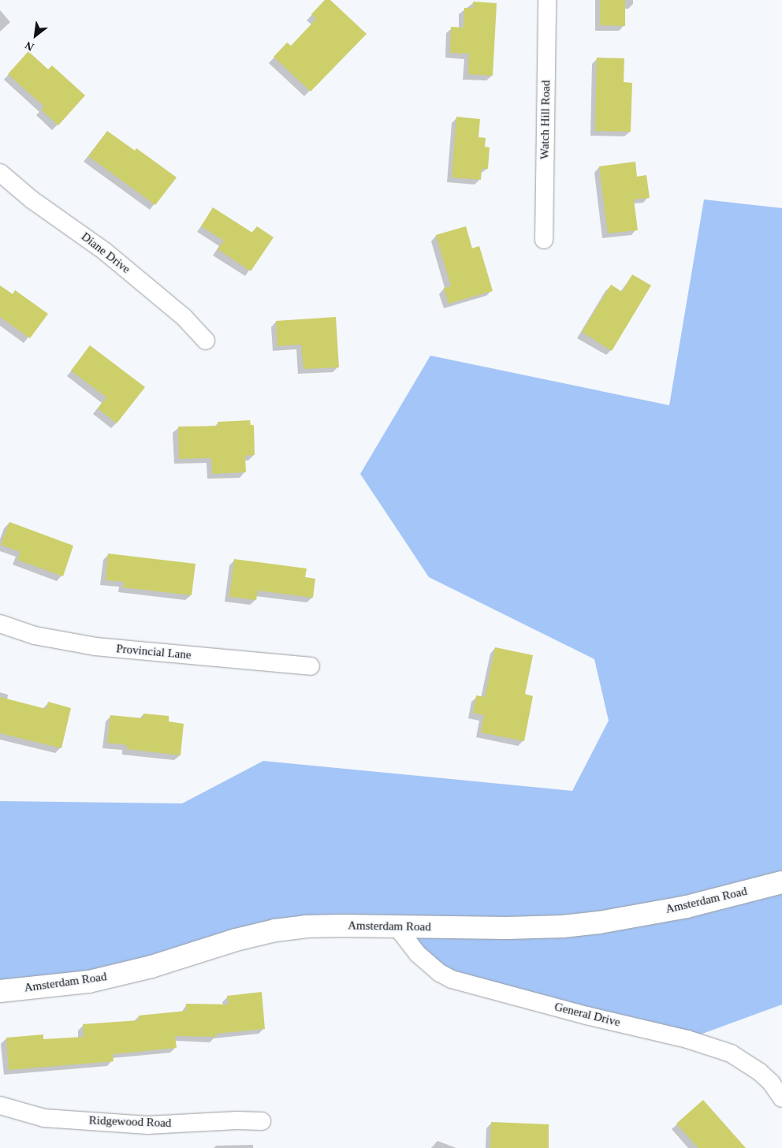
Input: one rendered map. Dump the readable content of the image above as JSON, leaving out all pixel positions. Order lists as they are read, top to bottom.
{
  "streets": {
    "street": [
      "Watch Hill Road",
      "Diane Drive",
      "Provincial Lane",
      "Amsterdam Road",
      "General Drive",
      "Ridgewood Road"
    ]
  },
  "crossings": [
    ["Amsterdam Road", "General Drive"]
  ],
  "north": "bottom left"
}
